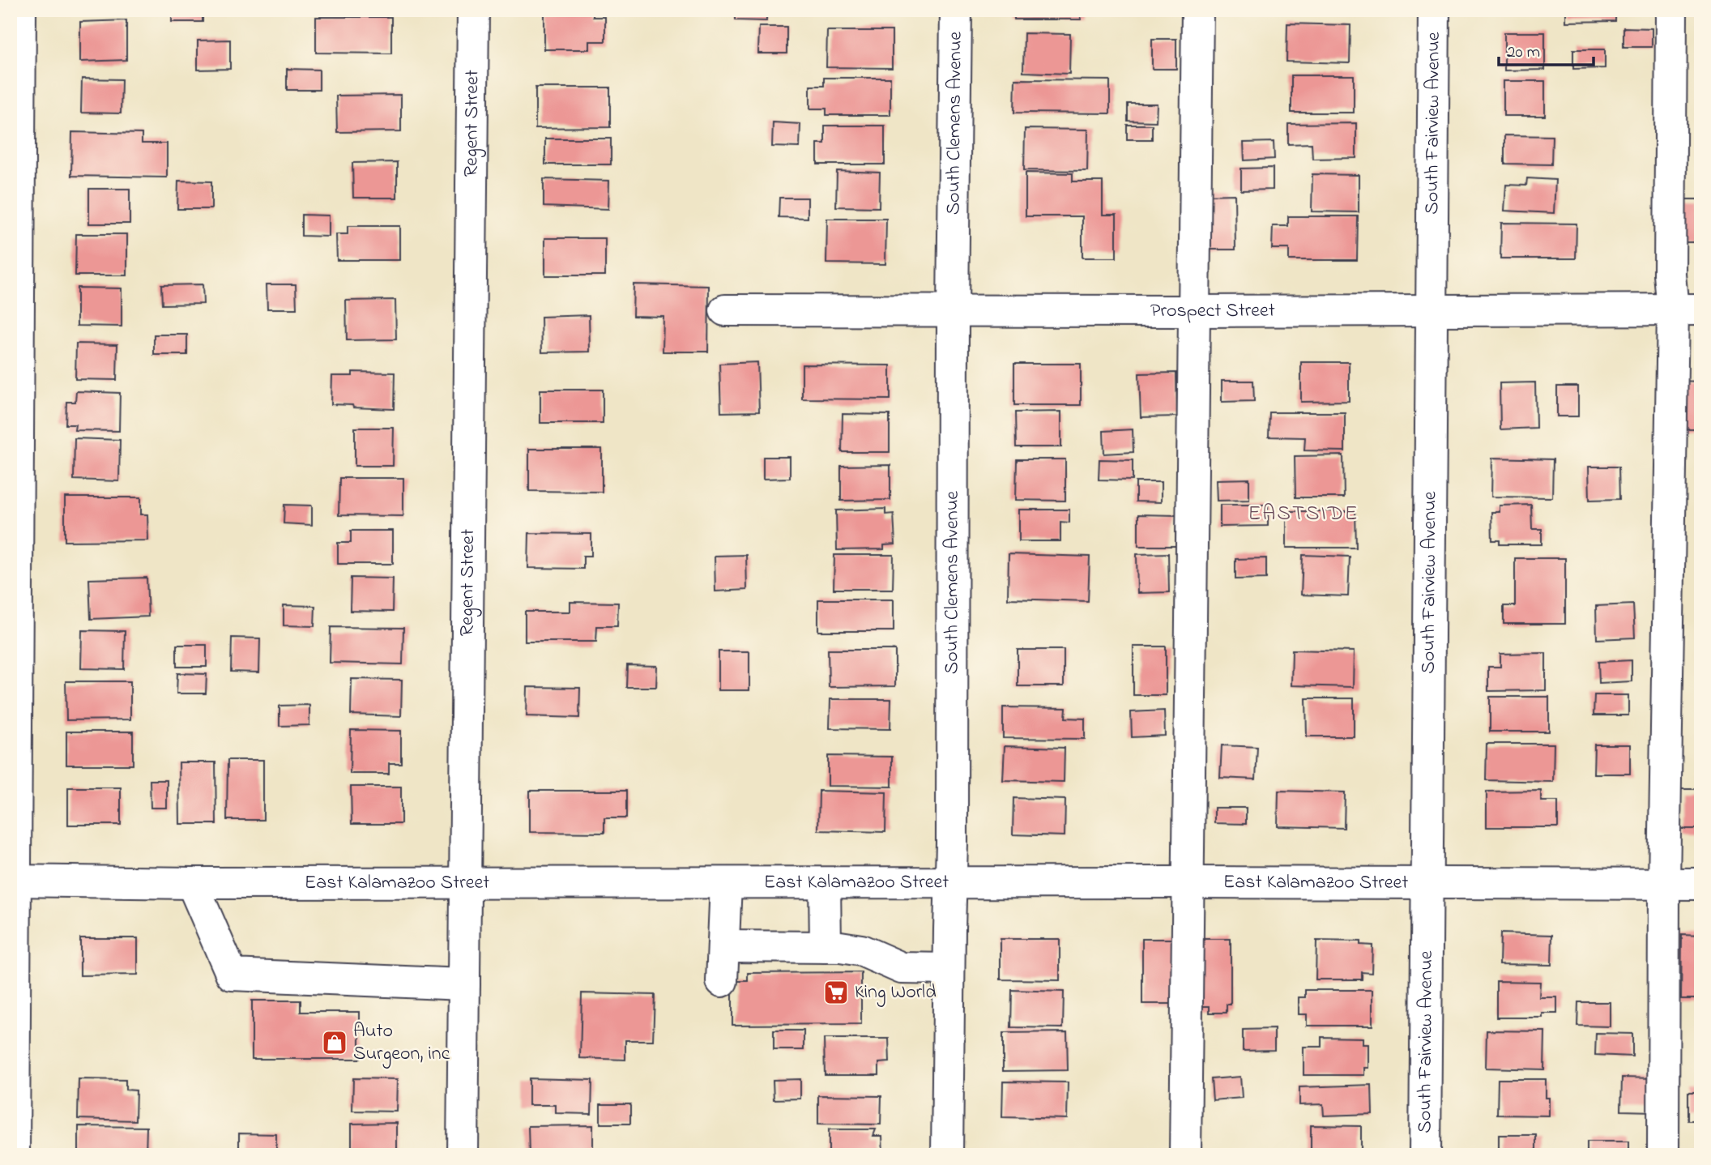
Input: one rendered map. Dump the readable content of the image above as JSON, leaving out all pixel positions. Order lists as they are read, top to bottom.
{
  "streets": {
    "street": [
      "Regent Street",
      "South Clemens Avenue",
      "South Fairview Avenue",
      "Prospect Street",
      "East Kalamazoo Street"
    ]
  },
  "crossings": [
    ["Regent Street", "East Kalamazoo Street"],
    ["South Clemens Avenue", "Prospect Street"],
    ["South Clemens Avenue", "East Kalamazoo Street"],
    ["South Fairview Avenue", "Prospect Street"],
    ["South Fairview Avenue", "East Kalamazoo Street"]
  ],
  "districts": ["EASTSIDE"],
  "places": {
    "supermarket": ["King World"],
    "shop": ["Auto Surgeon, inc"]
  },
  "scale_bar": "20 m"
}
